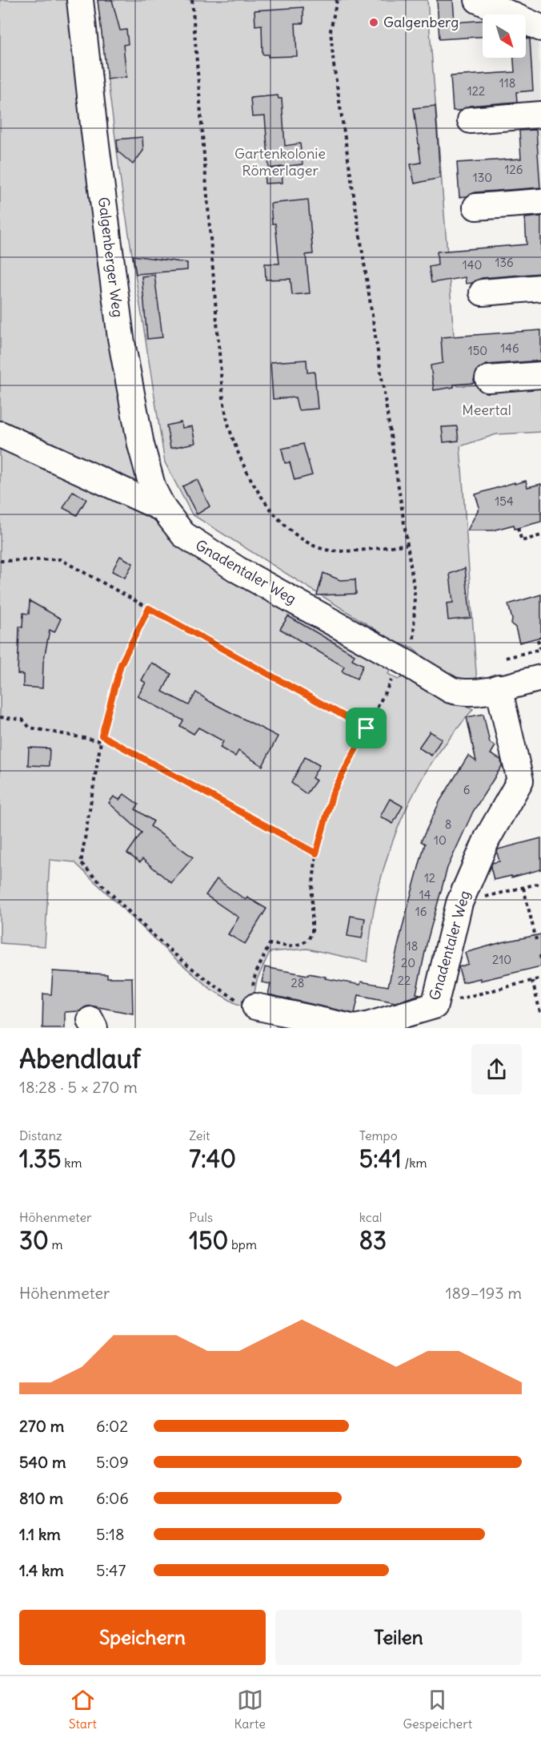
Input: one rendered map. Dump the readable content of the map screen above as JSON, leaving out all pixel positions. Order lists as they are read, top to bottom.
{
  "streets": {
    "street": ["Galgenberger Weg", "Gnadentaler Weg"]
  },
  "crossings": [
    ["Galgenberger Weg", "Gnadentaler Weg"]
  ],
  "parks": ["Gartenkolonie Römerlager", "Meertal"],
  "places": ["Galgenberg"],
  "house_numbers": [
    "118",
    "122",
    "126",
    "130",
    "136",
    "140",
    "146",
    "150",
    "154",
    "6",
    "8",
    "10",
    "12",
    "14",
    "16",
    "18",
    "210",
    "20",
    "22",
    "28"
  ],
  "north": "bottom right",
  "page": {
    "heading": ["Abendlauf", "18:28 · 5 × 270 m"],
    "stats": [
      ["Distanz", "1.35 km"],
      ["Zeit", "7:40"],
      ["Tempo", "5:41 /km"],
      ["Höhenmeter", "30 m"],
      ["Puls", "150 bpm"],
      ["kcal", "83"]
    ],
    "chart": ["Höhenmeter", "189–193 m"],
    "list": [
      {
        "name": "270 m",
        "note": "6:02"
      },
      {
        "name": "540 m",
        "note": "5:09"
      },
      {
        "name": "810 m",
        "note": "6:06"
      },
      {
        "name": "1.1 km",
        "note": "5:18"
      },
      {
        "name": "1.4 km",
        "note": "5:47"
      }
    ],
    "buttons": ["Speichern", "Teilen"],
    "tabs": ["Start", "Karte", "Gespeichert"]
  }
}
